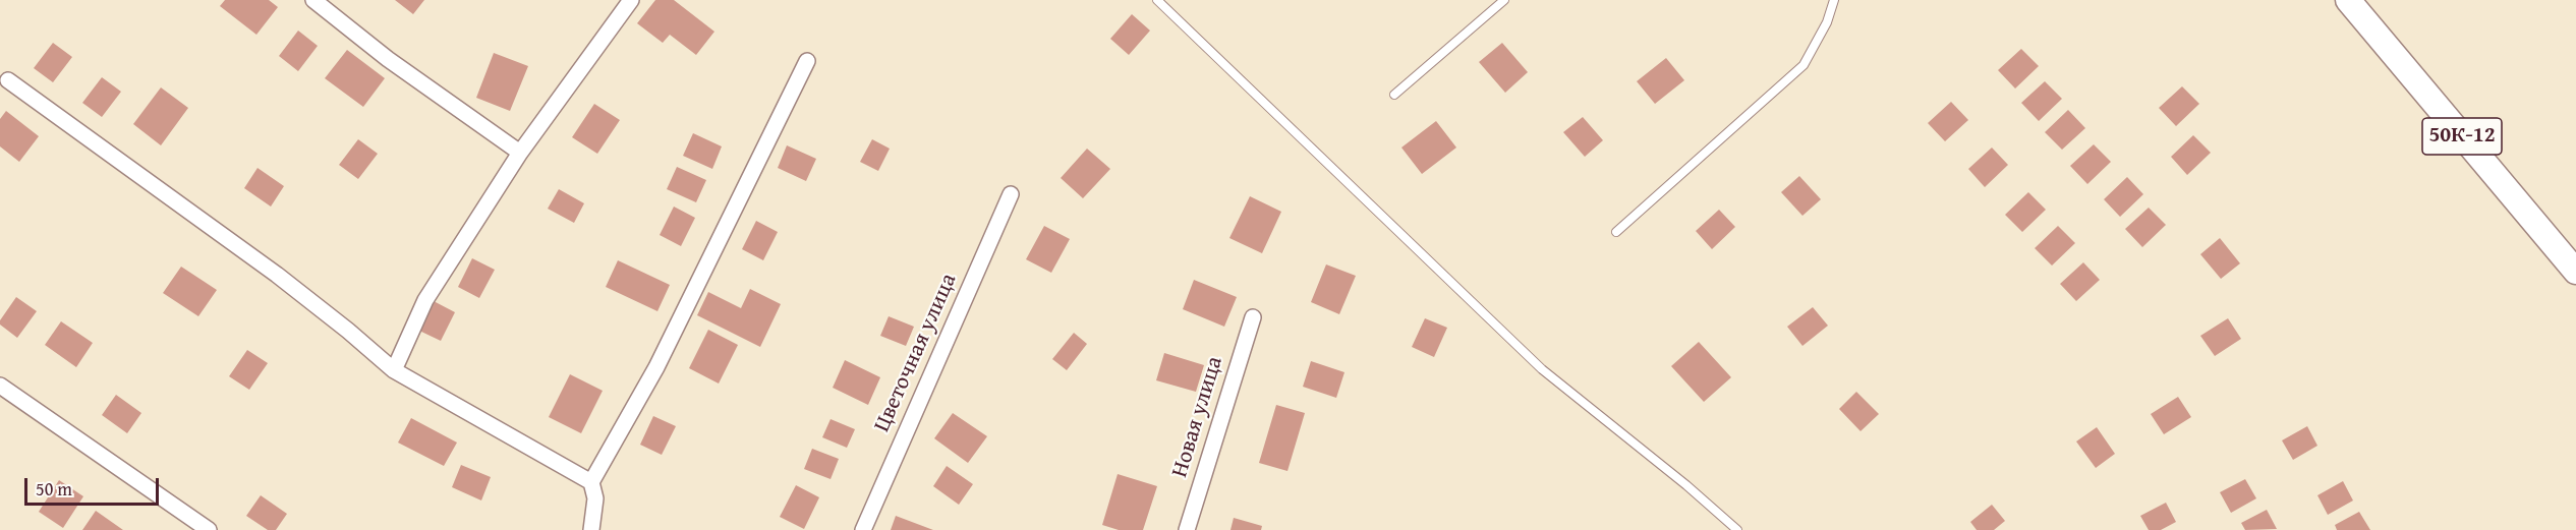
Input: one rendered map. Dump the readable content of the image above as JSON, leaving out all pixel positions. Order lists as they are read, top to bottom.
{
  "streets": {
    "main road": ["50К-12"],
    "street": ["Цветочная улица", "Новая улица"]
  },
  "scale_bar": "50 m"
}
